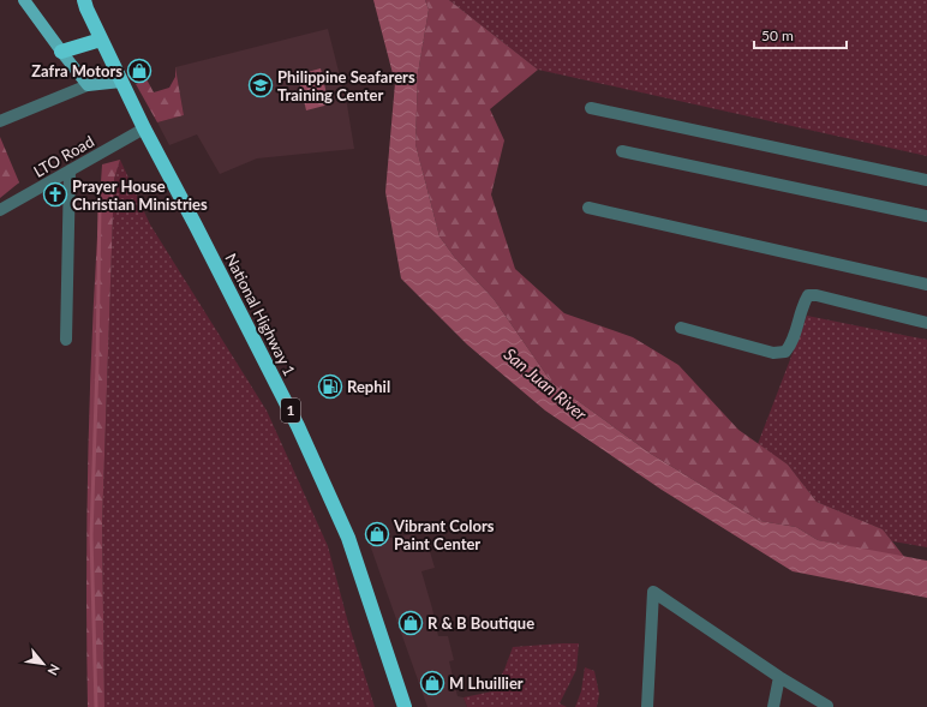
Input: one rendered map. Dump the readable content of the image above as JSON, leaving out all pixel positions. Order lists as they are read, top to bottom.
{
  "streets": {
    "highway": ["National Highway 1", "1"],
    "street": ["LTO Road"]
  },
  "crossings": [
    ["LTO Road", "National Highway 1"]
  ],
  "water": ["San Juan River"],
  "places": {
    "shop": [
      "Zafra Motors",
      "Vibrant Colors Paint Center",
      "R & B Boutique",
      "M Lhuillier"
    ],
    "school or university": ["Philippine Seafarers Training Center"],
    "church": ["Prayer House Christian Ministries"],
    "fuel station": ["Rephil"]
  },
  "scale_bar": "50 m",
  "north": "bottom right"
}
